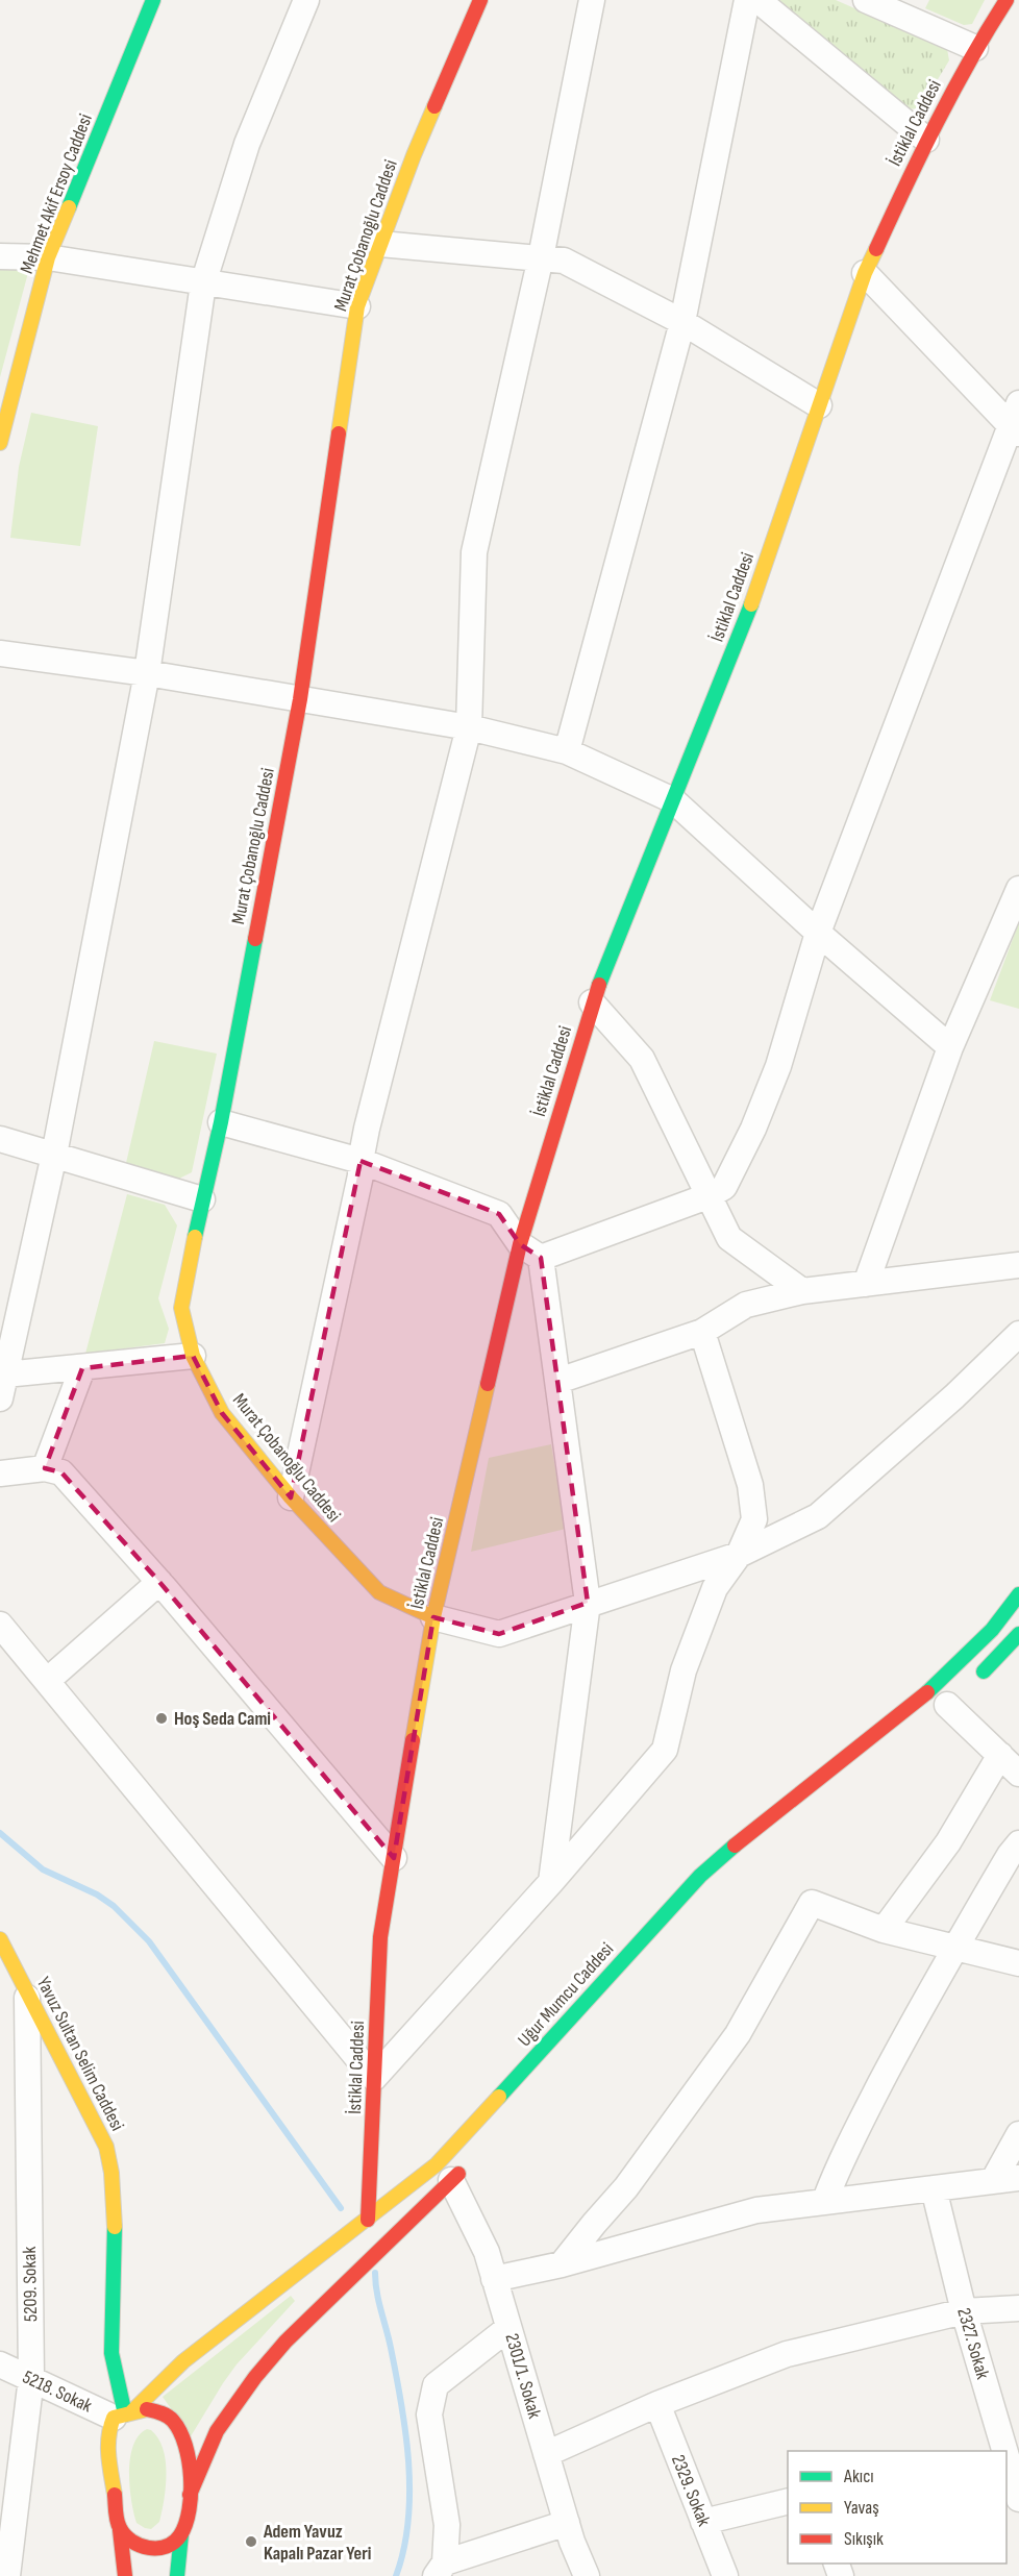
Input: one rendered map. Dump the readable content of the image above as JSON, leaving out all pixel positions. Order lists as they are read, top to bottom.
{
  "streets": {
    "street": [
      "İstiklal Caddesi",
      "Mehmet Akif Ersoy Caddesi",
      "Murat Çobanoğlu Caddesi",
      "Uğur Mumcu Caddesi",
      "Yavuz Sultan Selim Caddesi",
      "5209. Sokak",
      "2327. Sokak",
      "2301/1. Sokak",
      "5218. Sokak",
      "2329. Sokak"
    ]
  },
  "crossings": [
    ["İstiklal Caddesi", "Murat Çobanoğlu Caddesi"],
    ["İstiklal Caddesi", "Uğur Mumcu Caddesi"],
    ["Uğur Mumcu Caddesi", "Yavuz Sultan Selim Caddesi"],
    ["Uğur Mumcu Caddesi", "5218. Sokak"],
    ["Yavuz Sultan Selim Caddesi", "5209. Sokak"],
    ["Yavuz Sultan Selim Caddesi", "5218. Sokak"],
    ["5209. Sokak", "5218. Sokak"]
  ],
  "places": ["Hoş Seda Cami", "Adem Yavuz Kapalı Pazar Yeri"],
  "legend": ["Akıcı", "Yavaş", "Sıkışık"]
}
